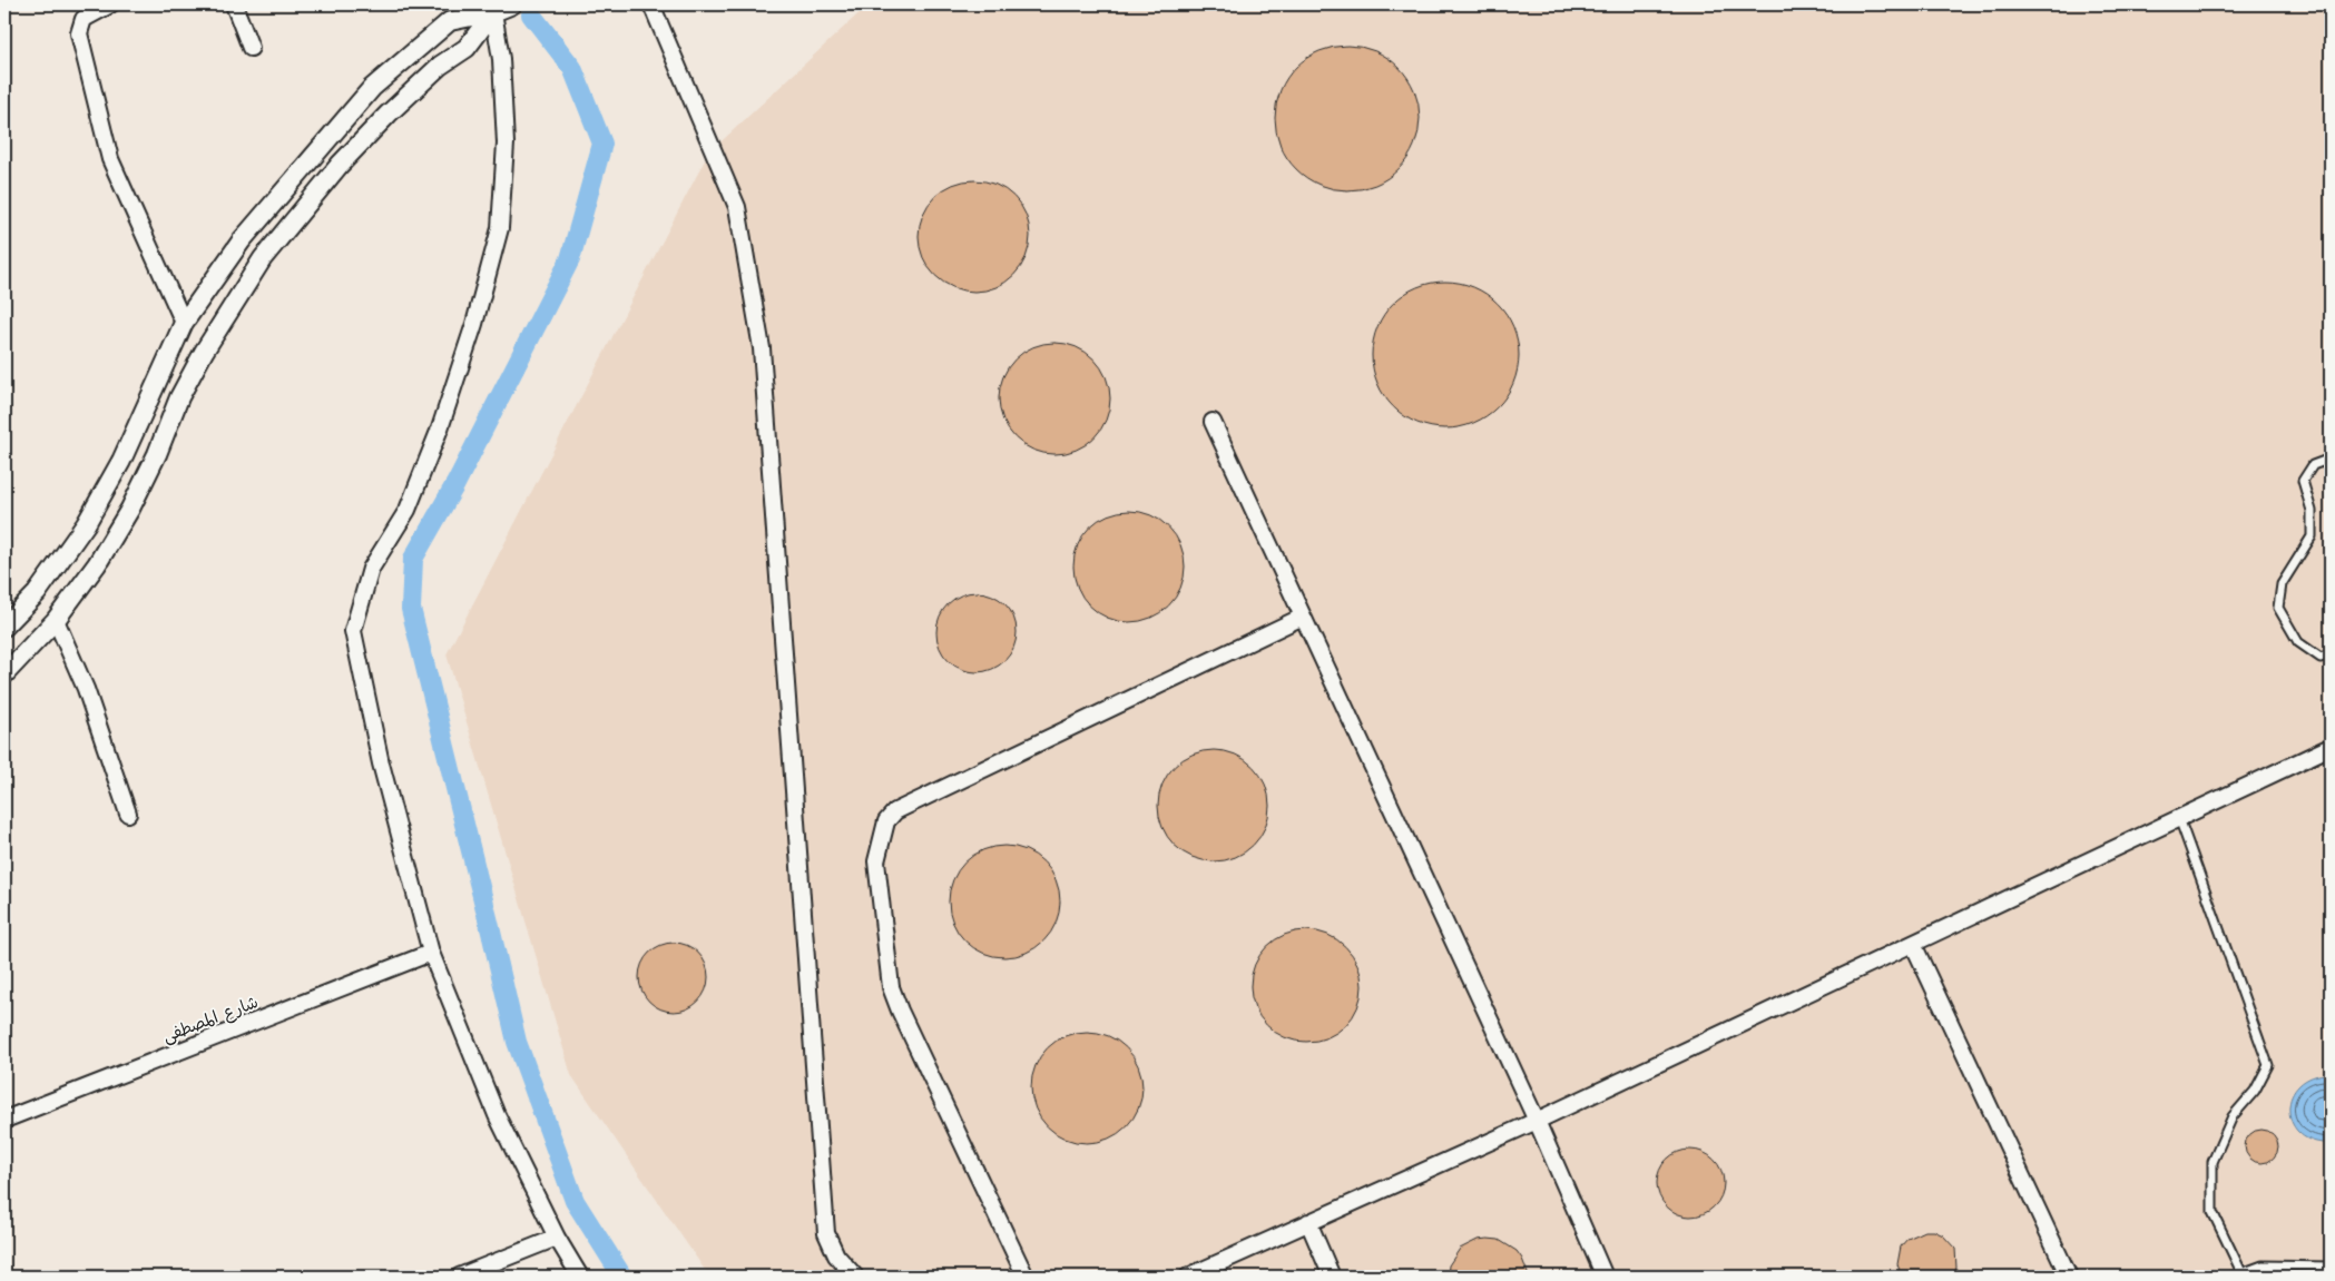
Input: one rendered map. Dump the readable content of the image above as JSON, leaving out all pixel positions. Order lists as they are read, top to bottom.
{
  "streets": {
    "street": ["شارع المصطفى"]
  }
}
